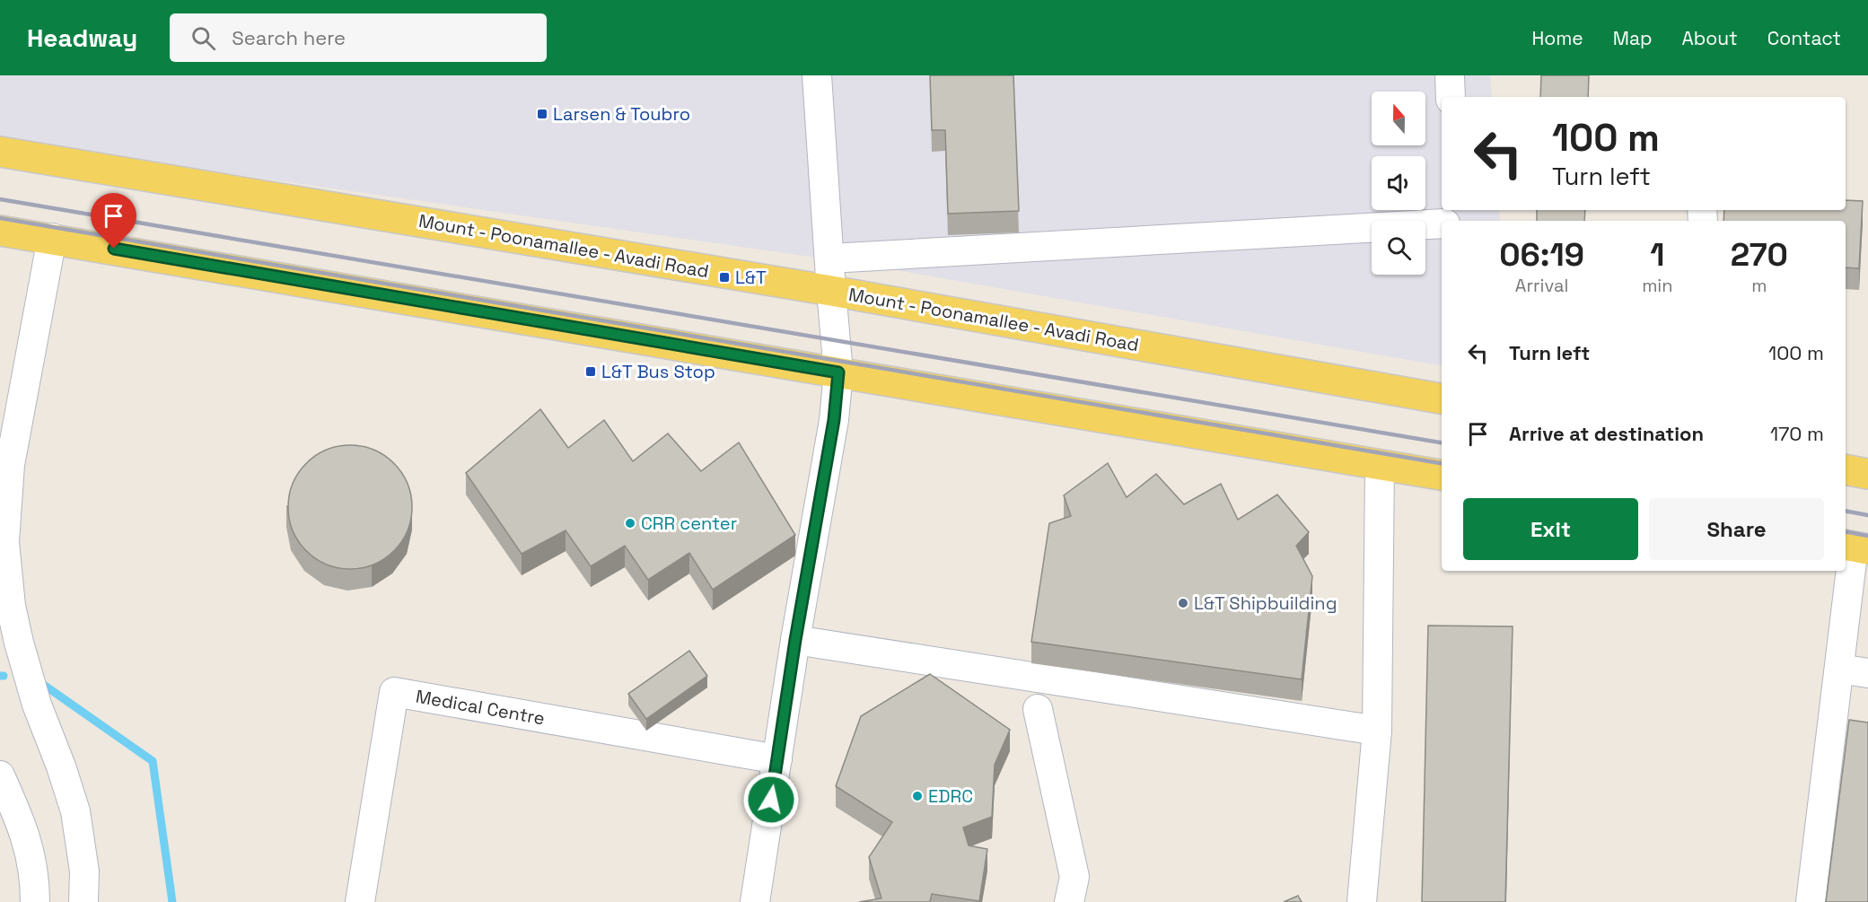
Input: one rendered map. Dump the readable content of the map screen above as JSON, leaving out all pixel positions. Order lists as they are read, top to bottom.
{
  "streets": {
    "main road": ["Mount - Poonamallee - Avadi Road"],
    "lane": ["Medical Centre"]
  },
  "places": {
    "transit": ["Larsen & Toubro", "L&T", "L&T Bus Stop"],
    "other": ["CRR center", "L&T Shipbuilding", "EDRC"]
  },
  "north": "top",
  "page": {
    "header": "Headway",
    "search": "Search here",
    "nav": [
      "Home",
      "Map",
      "About",
      "Contact"
    ],
    "turn": ["100 m", "Turn left"],
    "eta": [
      "06:19",
      "Arrival",
      "1",
      "min",
      "270",
      "m"
    ],
    "list": [
      {
        "name": "Turn left",
        "value": "100 m"
      },
      {
        "name": "Arrive at destination",
        "value": "170 m"
      }
    ],
    "buttons": ["Exit", "Share"]
  }
}
